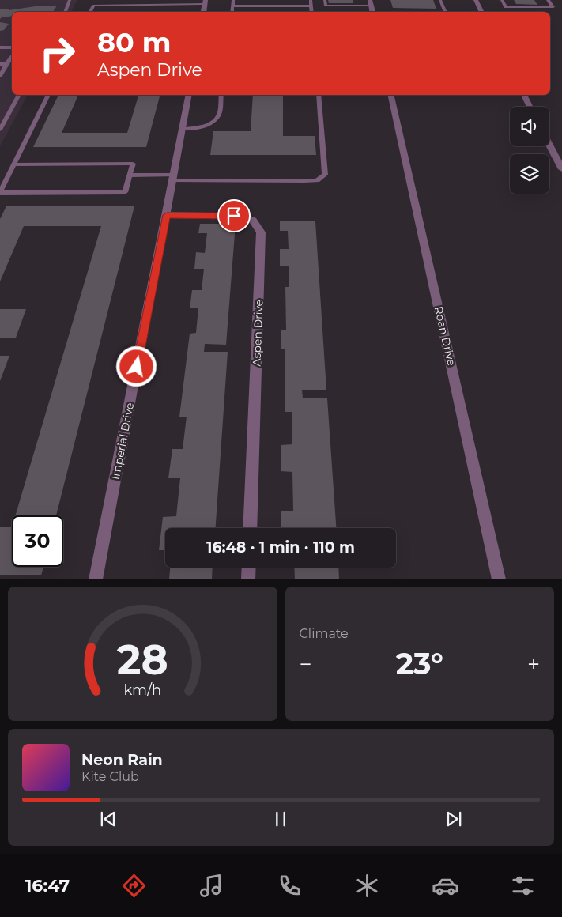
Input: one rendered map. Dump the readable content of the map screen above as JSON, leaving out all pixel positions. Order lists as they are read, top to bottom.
{
  "streets": {
    "street": ["Aspen Drive", "Roan Drive", "Imperial Drive"]
  },
  "crossings": [
    ["Aspen Drive", "Imperial Drive"]
  ],
  "page": {
    "turn": ["80 m", "Aspen Drive"],
    "limit": "30",
    "trip": "16:48 · 1 min · 110 m",
    "tile": "Climate",
    "heat": ["−", "23°", "+"],
    "song": ["Neon Rain", "Kite Club"],
    "tabs": "16:47",
    "gauge": ["28", "km/h"]
  }
}
